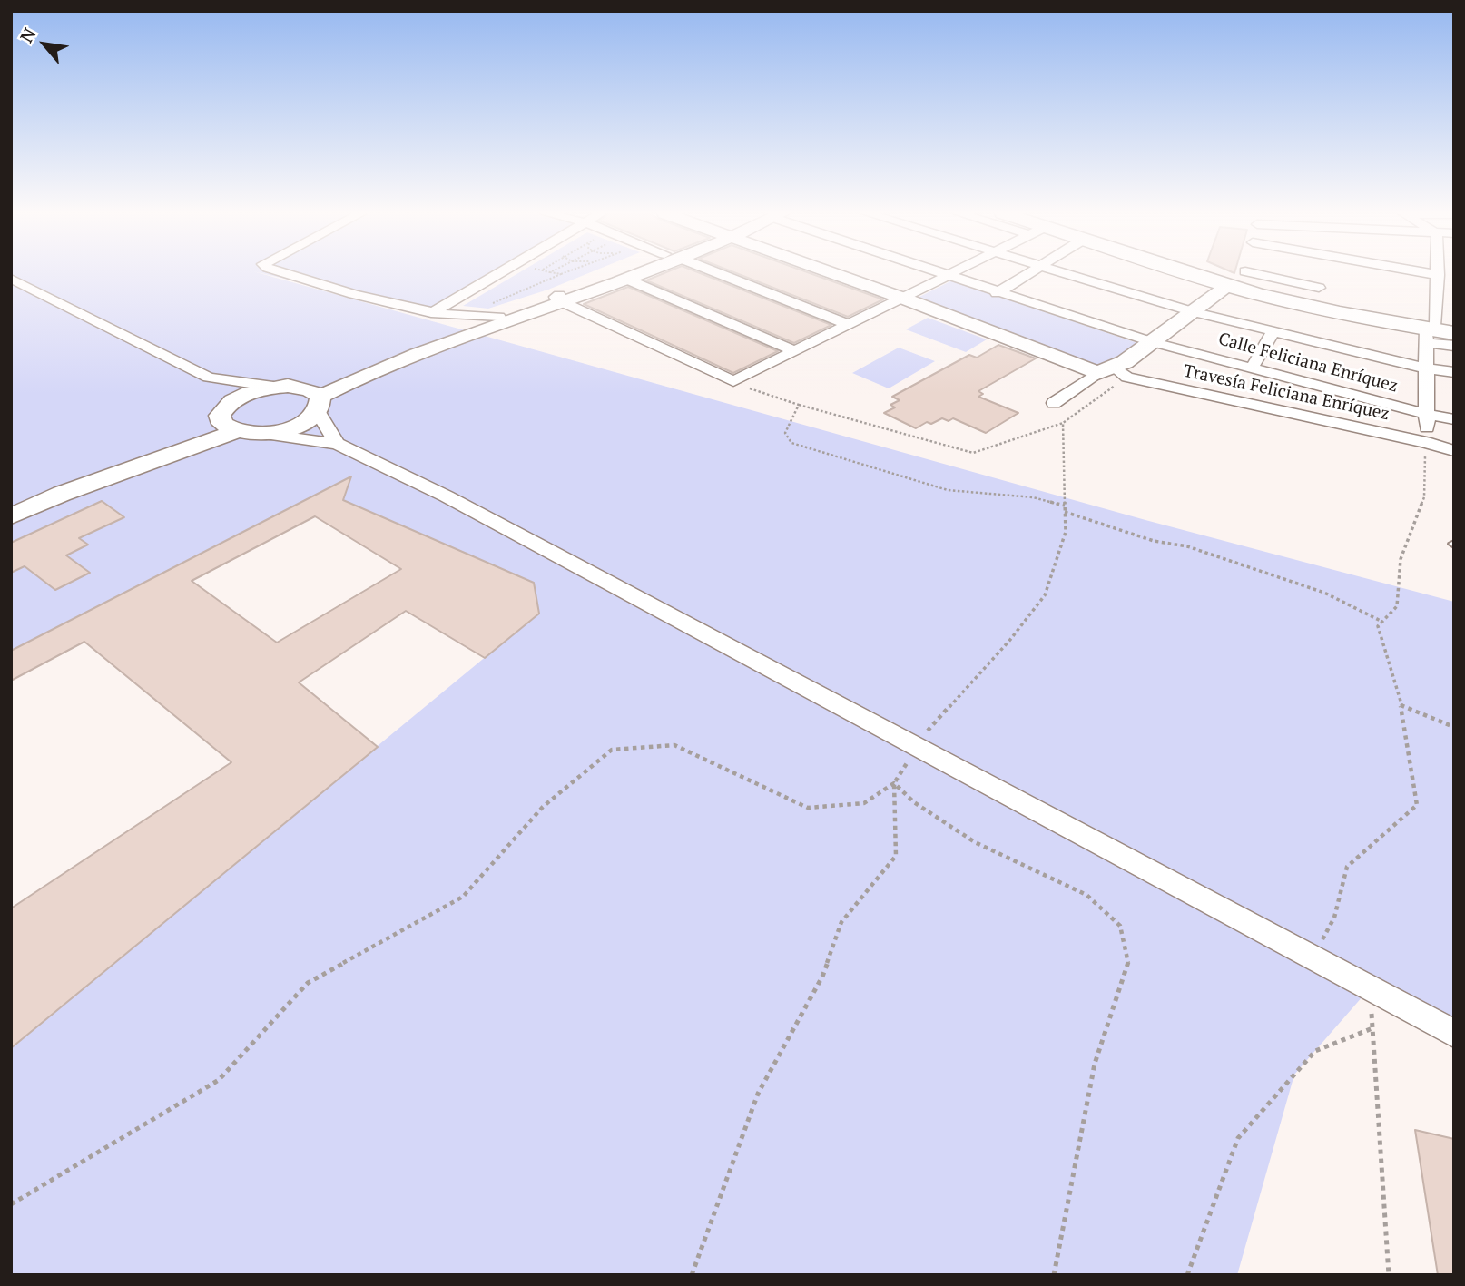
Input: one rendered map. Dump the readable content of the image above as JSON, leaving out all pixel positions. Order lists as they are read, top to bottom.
{
  "streets": {
    "street": ["Calle Feliciana Enríquez", "Travesía Feliciana Enríquez"]
  },
  "north": "top left"
}
